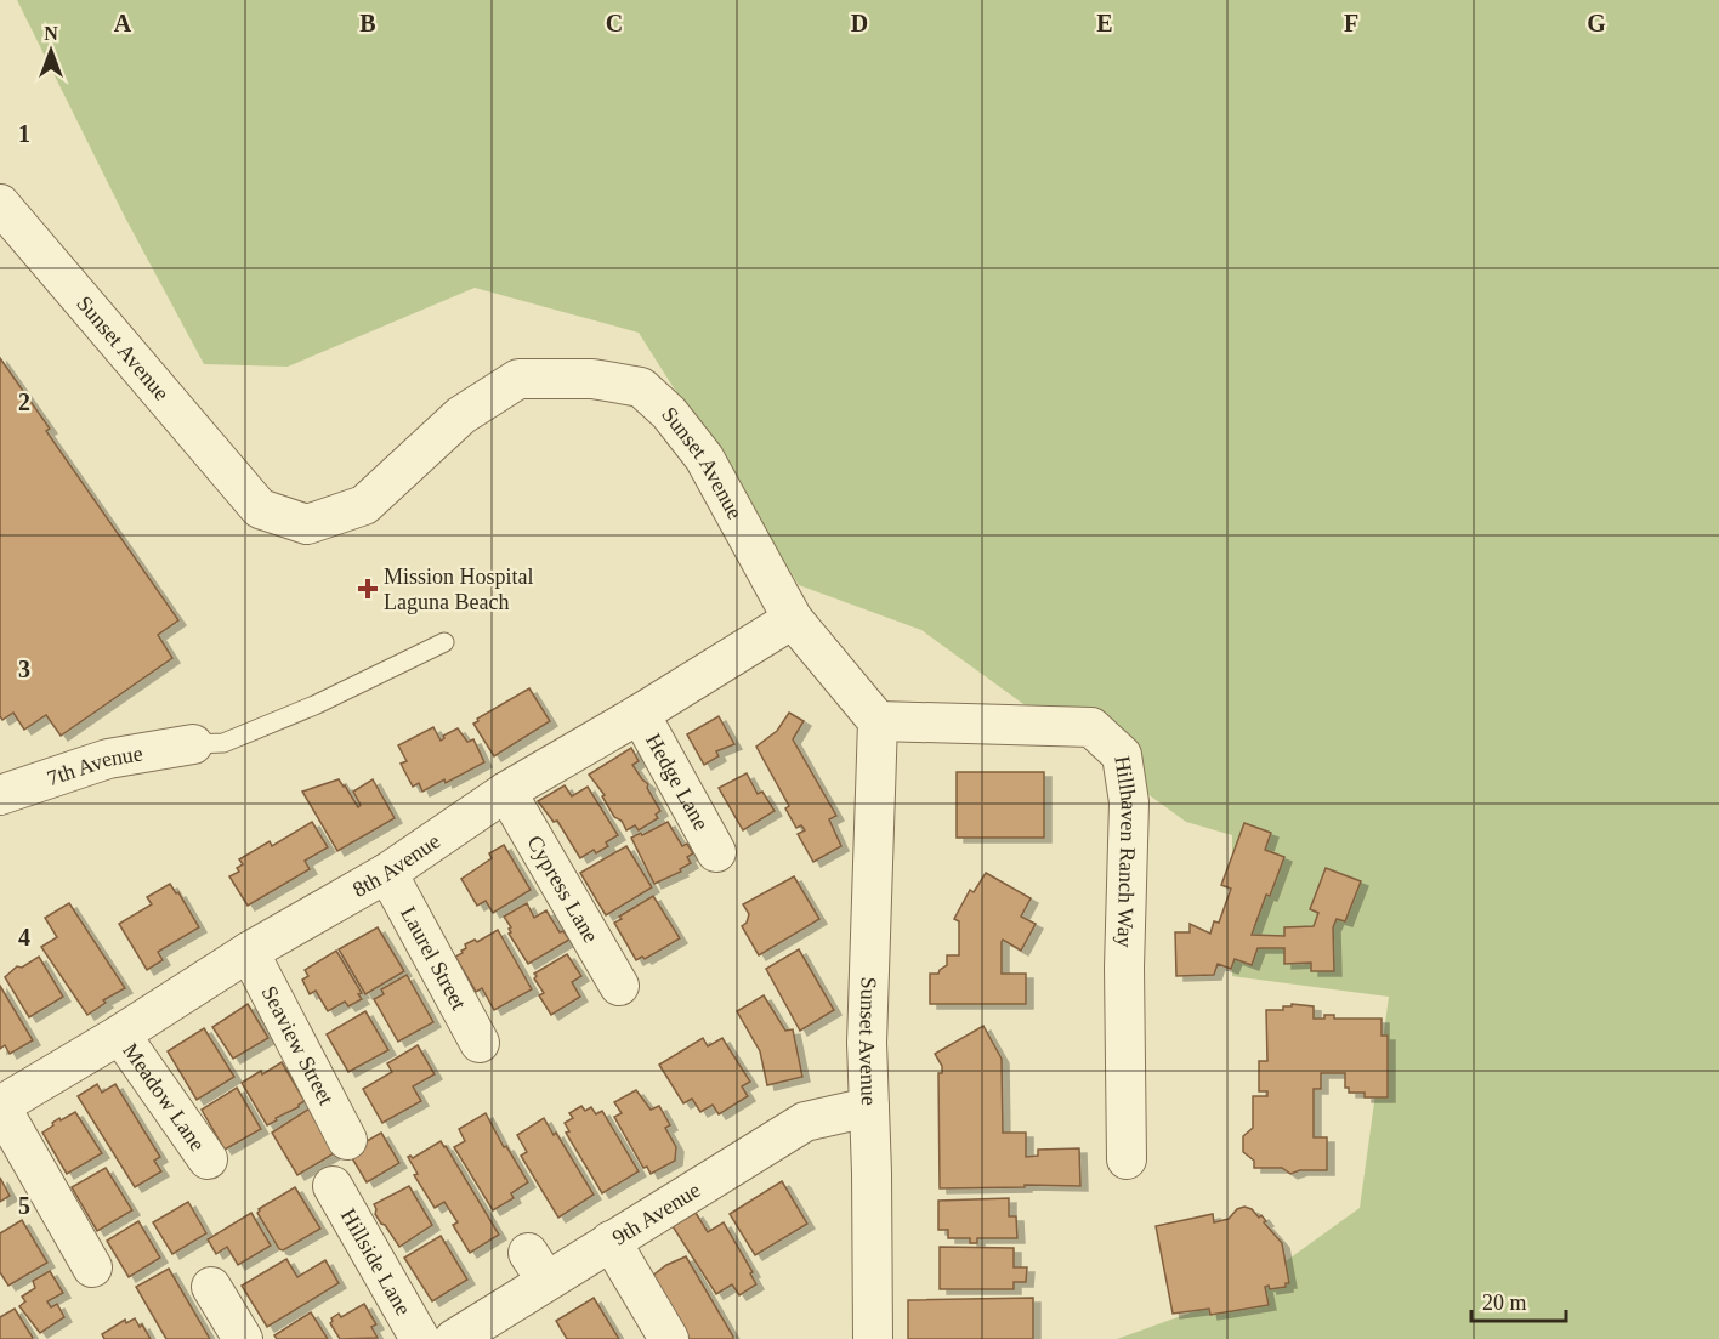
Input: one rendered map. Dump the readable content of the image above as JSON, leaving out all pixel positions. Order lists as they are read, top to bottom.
{
  "streets": {
    "street": [
      "Sunset Avenue",
      "7th Avenue",
      "Hedge Lane",
      "Hillhaven Ranch Way",
      "8th Avenue",
      "Cypress Lane",
      "Laurel Street",
      "Seaview Street",
      "Meadow Lane",
      "9th Avenue",
      "Hillside Lane"
    ]
  },
  "crossings": [
    ["Sunset Avenue", "Hillhaven Ranch Way"],
    ["Sunset Avenue", "8th Avenue"],
    ["Sunset Avenue", "9th Avenue"],
    ["Hedge Lane", "8th Avenue"],
    ["8th Avenue", "Cypress Lane"],
    ["8th Avenue", "Laurel Street"],
    ["8th Avenue", "Seaview Street"],
    ["8th Avenue", "Meadow Lane"]
  ],
  "places": {
    "health": ["Mission Hospital Laguna Beach"]
  },
  "scale_bar": "20 m",
  "north": "top",
  "grid": {
    "columns": [
      "A",
      "B",
      "C",
      "D",
      "E",
      "F",
      "G"
    ],
    "rows": [
      "1",
      "2",
      "3",
      "4",
      "5"
    ]
  }
}
